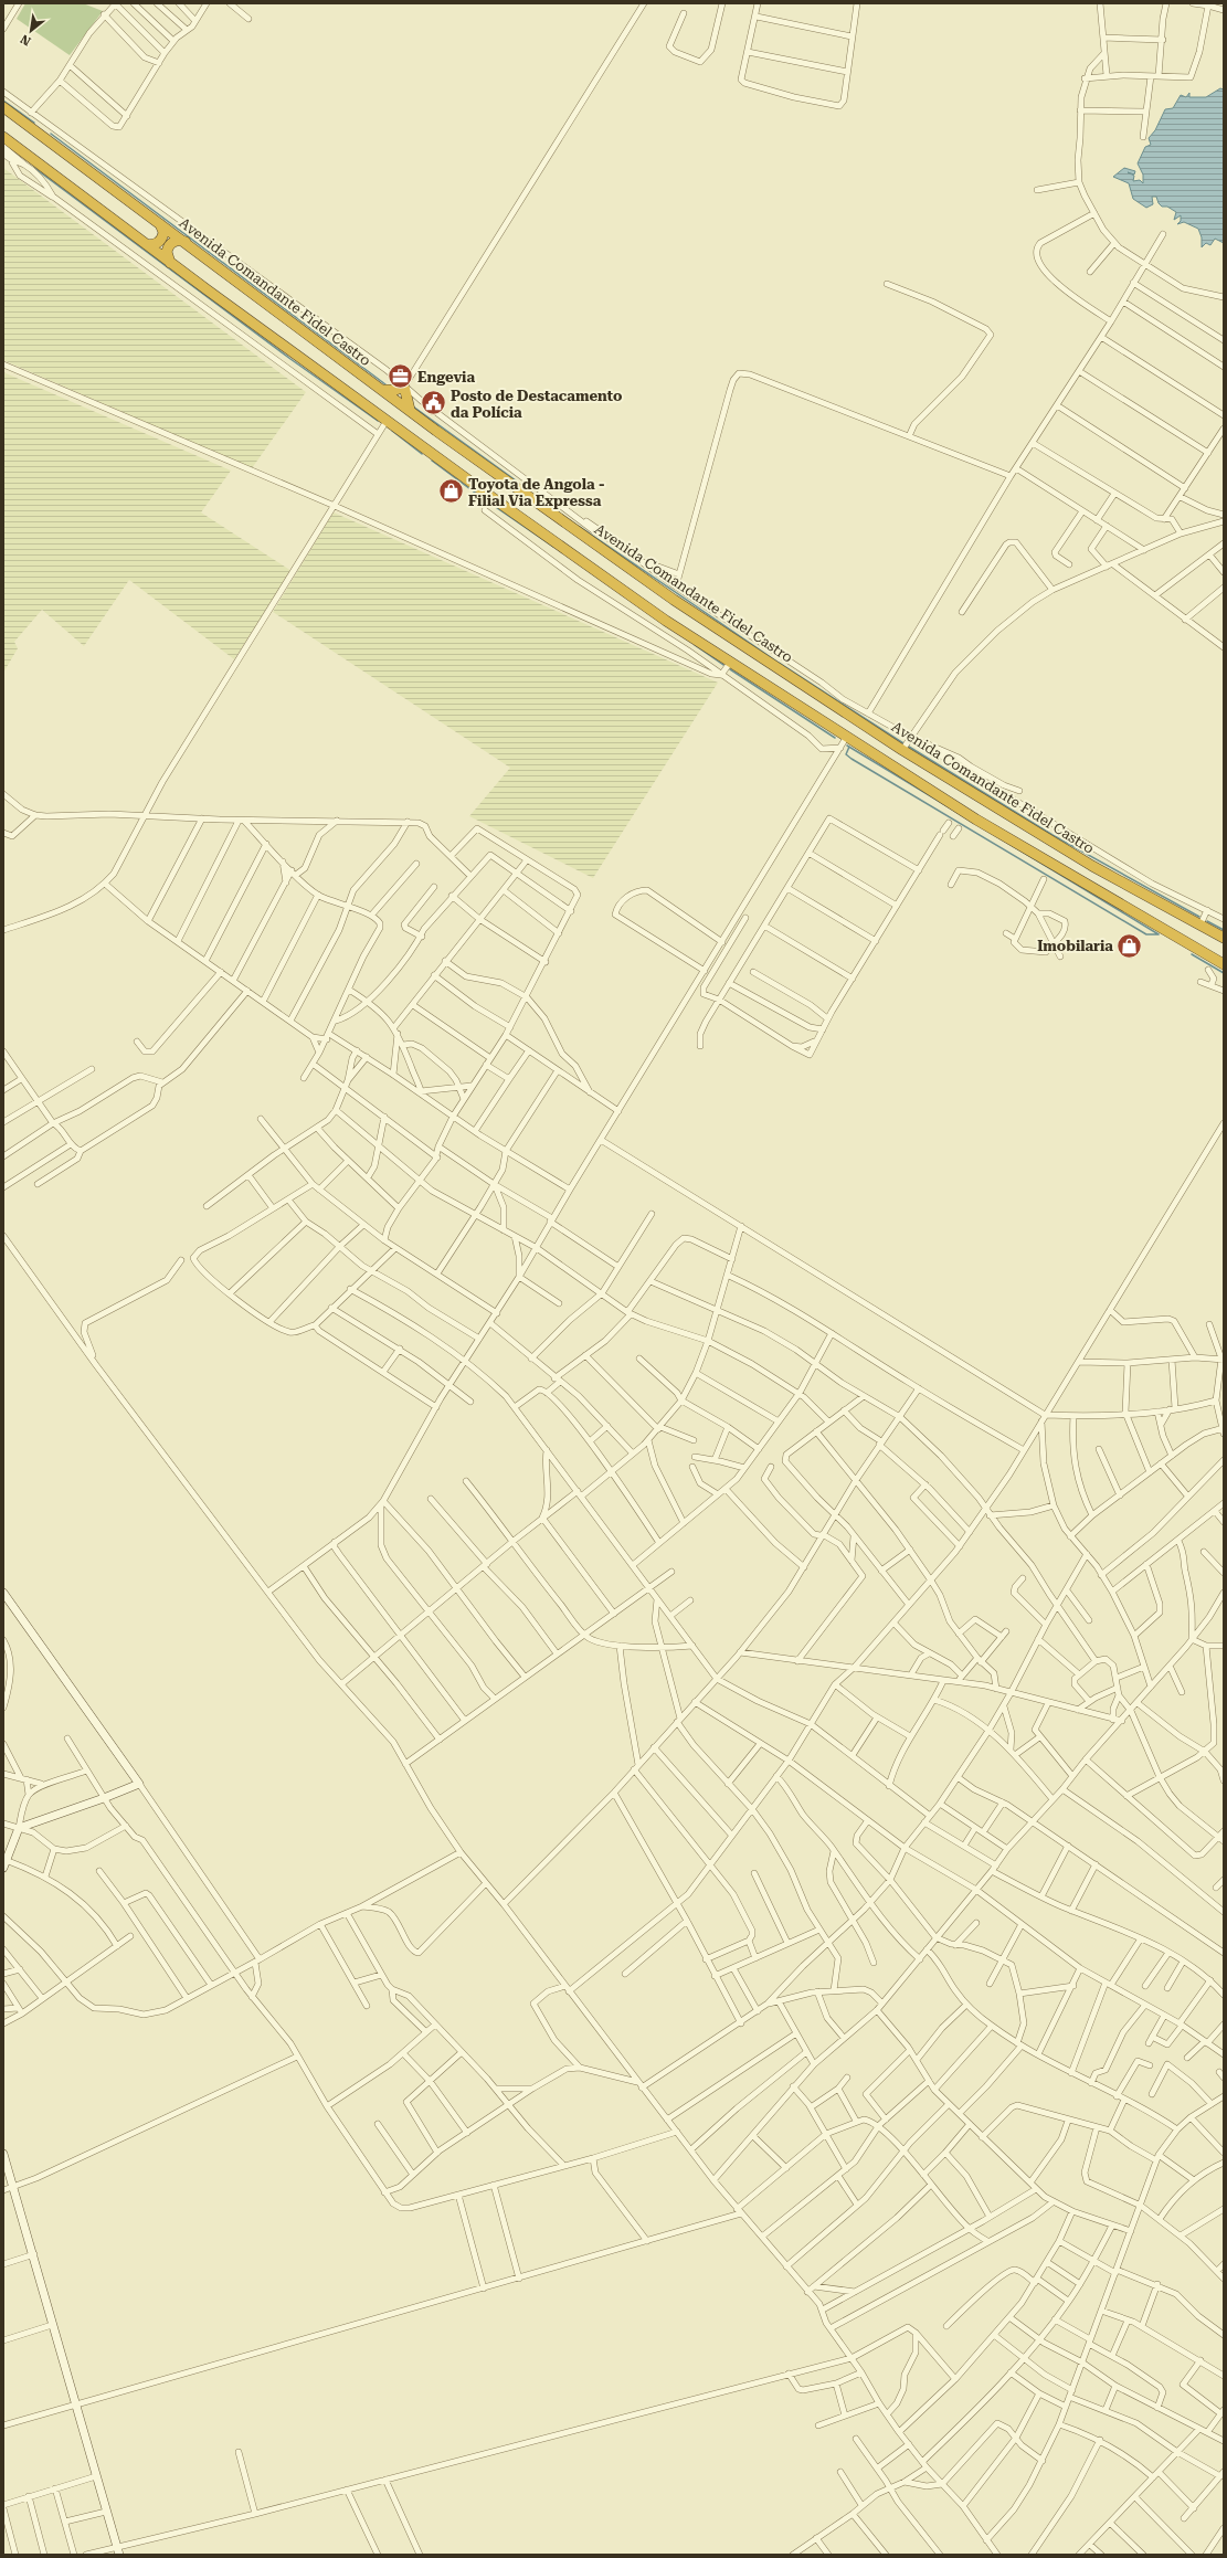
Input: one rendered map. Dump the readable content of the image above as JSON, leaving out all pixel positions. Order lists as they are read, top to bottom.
{
  "streets": {
    "highway": ["Avenida Comandante Fidel Castro"]
  },
  "places": {
    "office": ["Engevia"],
    "public building": ["Posto de Destacamento da Polícia"],
    "shop": ["Toyota de Angola - Filial Via Expressa", "Imobilaria"]
  },
  "north": "bottom left"
}
